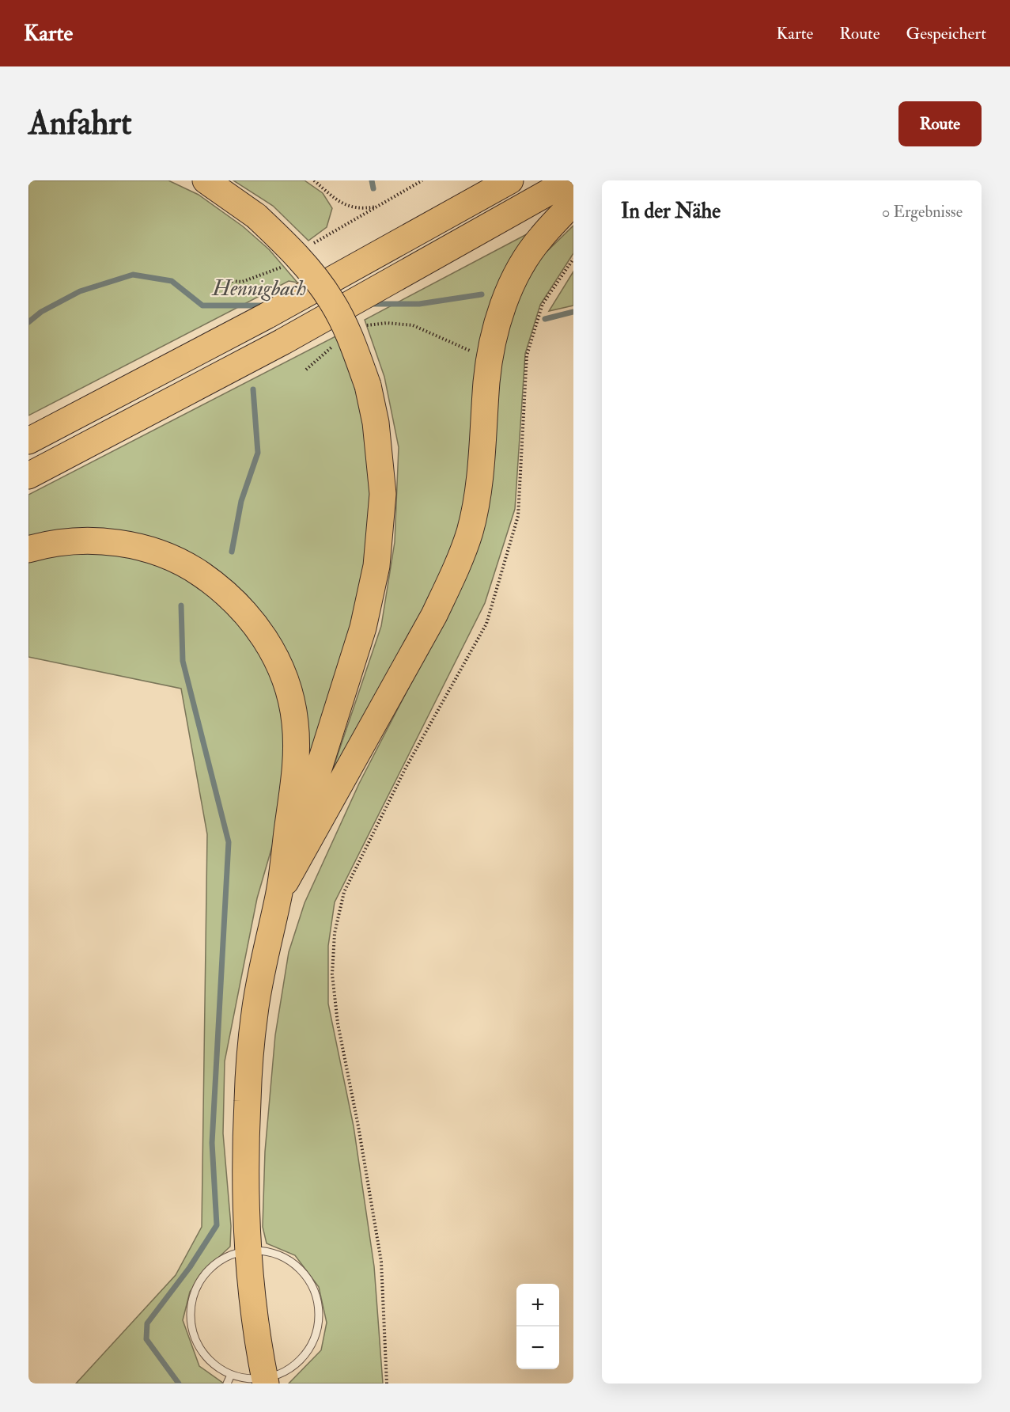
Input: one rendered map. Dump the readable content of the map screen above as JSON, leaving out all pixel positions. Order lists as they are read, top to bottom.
{
  "water": ["Hennigbach"],
  "page": {
    "header": "Karte",
    "nav": ["Karte", "Route", "Gespeichert"],
    "buttons": "Route",
    "title": "Anfahrt",
    "heading": ["In der Nähe", "0 Ergebnisse"],
    "map_buttons": ["+", "−"]
  }
}
